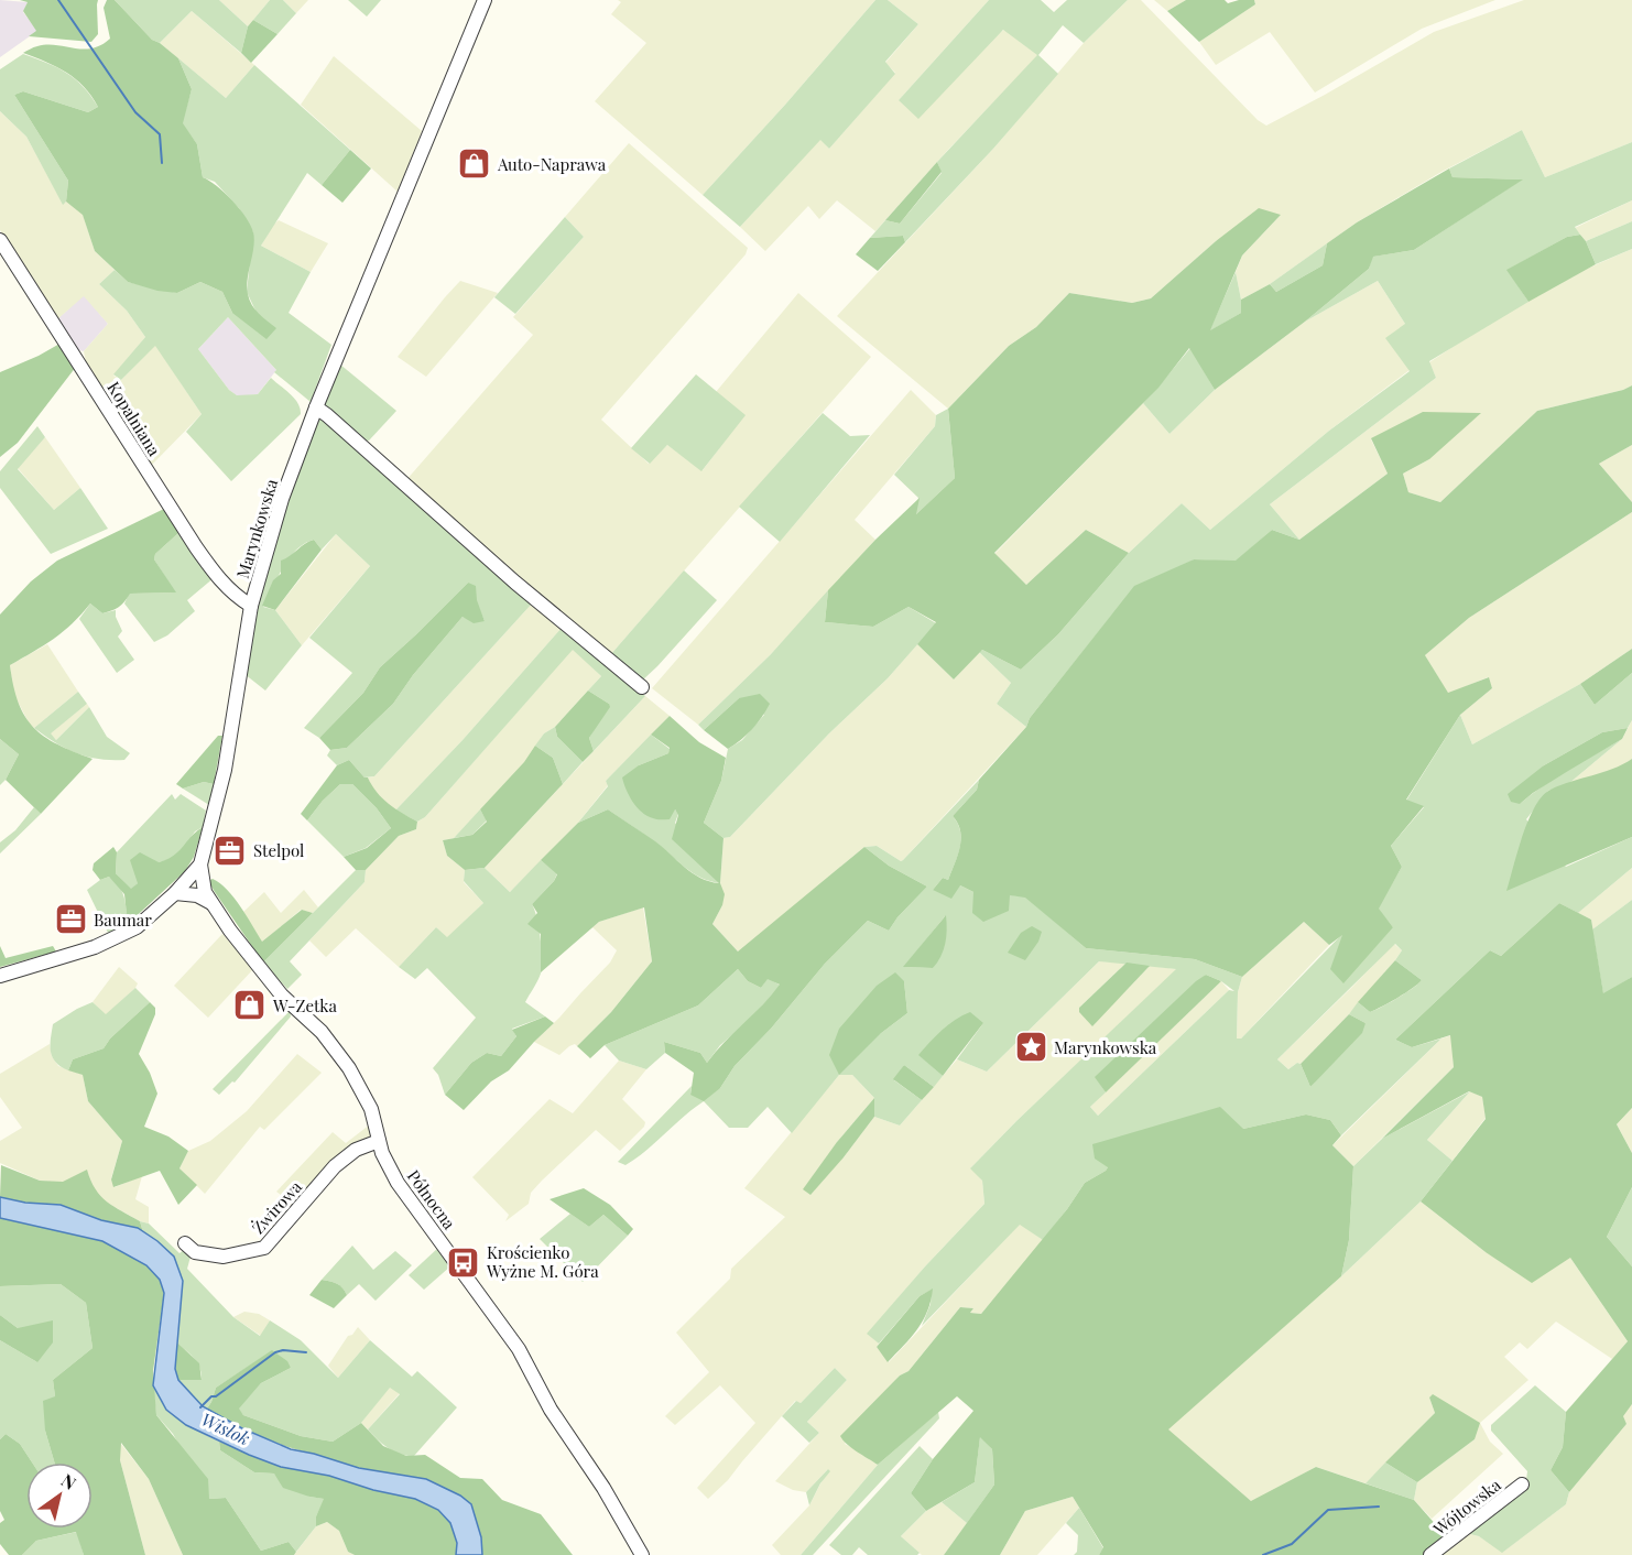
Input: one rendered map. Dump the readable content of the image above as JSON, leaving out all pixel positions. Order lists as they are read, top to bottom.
{
  "streets": {
    "street": [
      "Kopalniana",
      "Marynkowska",
      "Północna",
      "Żwirowa",
      "Wójtowska"
    ]
  },
  "crossings": [
    ["Kopalniana", "Marynkowska"],
    ["Marynkowska", "Północna"],
    ["Północna", "Żwirowa"]
  ],
  "water": ["Wisłok"],
  "places": {
    "shop": ["Auto-Naprawa", "W-Zetka"],
    "office": ["Stelpol", "Baumar"],
    "place": ["Marynkowska"],
    "bus stop": ["Krościenko Wyżne M. Góra"]
  },
  "north": "top right"
}
